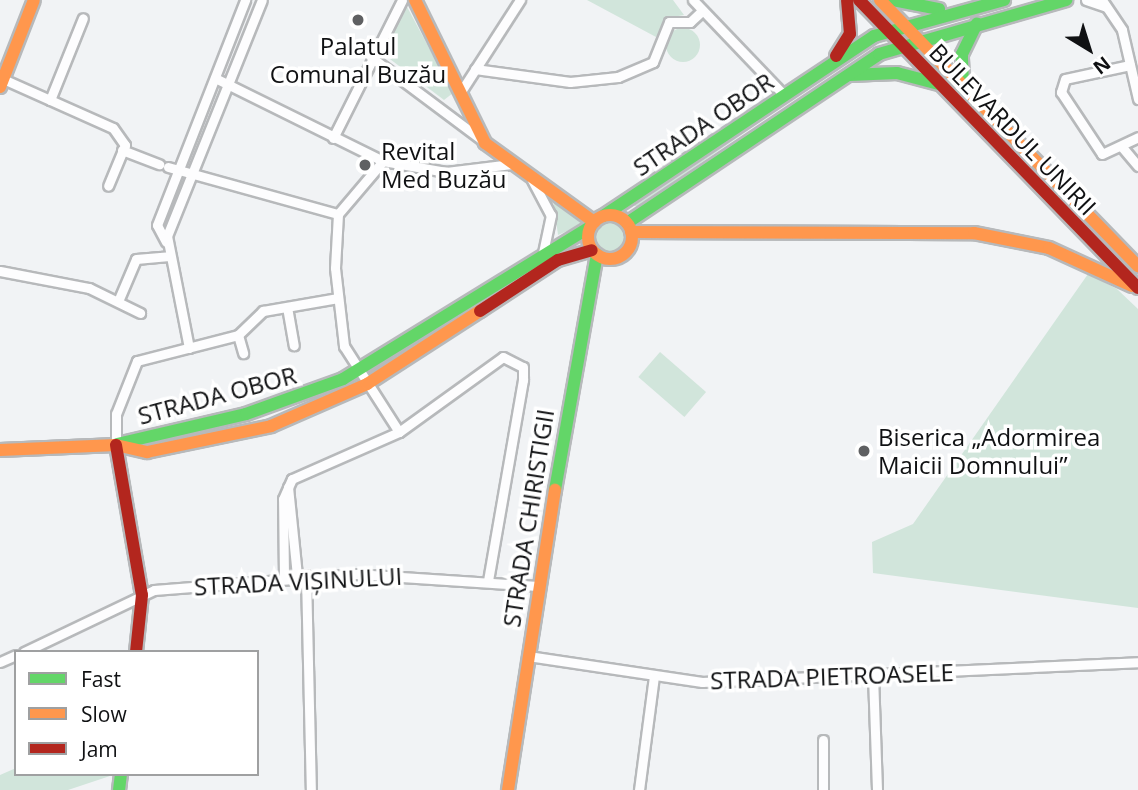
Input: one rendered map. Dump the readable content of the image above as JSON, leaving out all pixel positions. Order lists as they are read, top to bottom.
{
  "streets": {
    "main road": ["STRADA OBOR", "BULEVARDUL UNIRII", "STRADA CHIRISTIGII"],
    "street": ["STRADA VIȘINULUI", "STRADA PIETROASELE"]
  },
  "crossings": [
    ["STRADA OBOR", "BULEVARDUL UNIRII"],
    ["STRADA OBOR", "STRADA CHIRISTIGII"],
    ["STRADA CHIRISTIGII", "STRADA VIȘINULUI"],
    ["STRADA CHIRISTIGII", "STRADA PIETROASELE"]
  ],
  "places": ["Palatul Comunal Buzău", "Revital Med Buzău", "Biserica „Adormirea Maicii Domnului”"],
  "legend": ["Fast", "Slow", "Jam"],
  "north": "bottom right"
}
